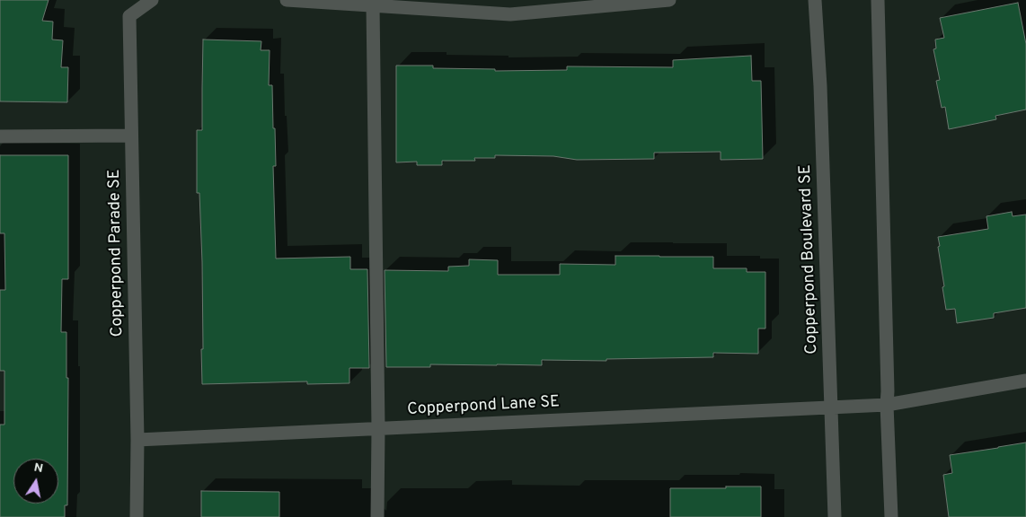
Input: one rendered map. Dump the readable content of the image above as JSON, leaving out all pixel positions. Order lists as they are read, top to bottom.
{
  "streets": {
    "street": ["Copperpond Parade SE", "Copperpond Boulevard SE", "Copperpond Lane SE"]
  },
  "crossings": [
    ["Copperpond Parade SE", "Copperpond Lane SE"],
    ["Copperpond Boulevard SE", "Copperpond Lane SE"]
  ],
  "north": "top"
}
